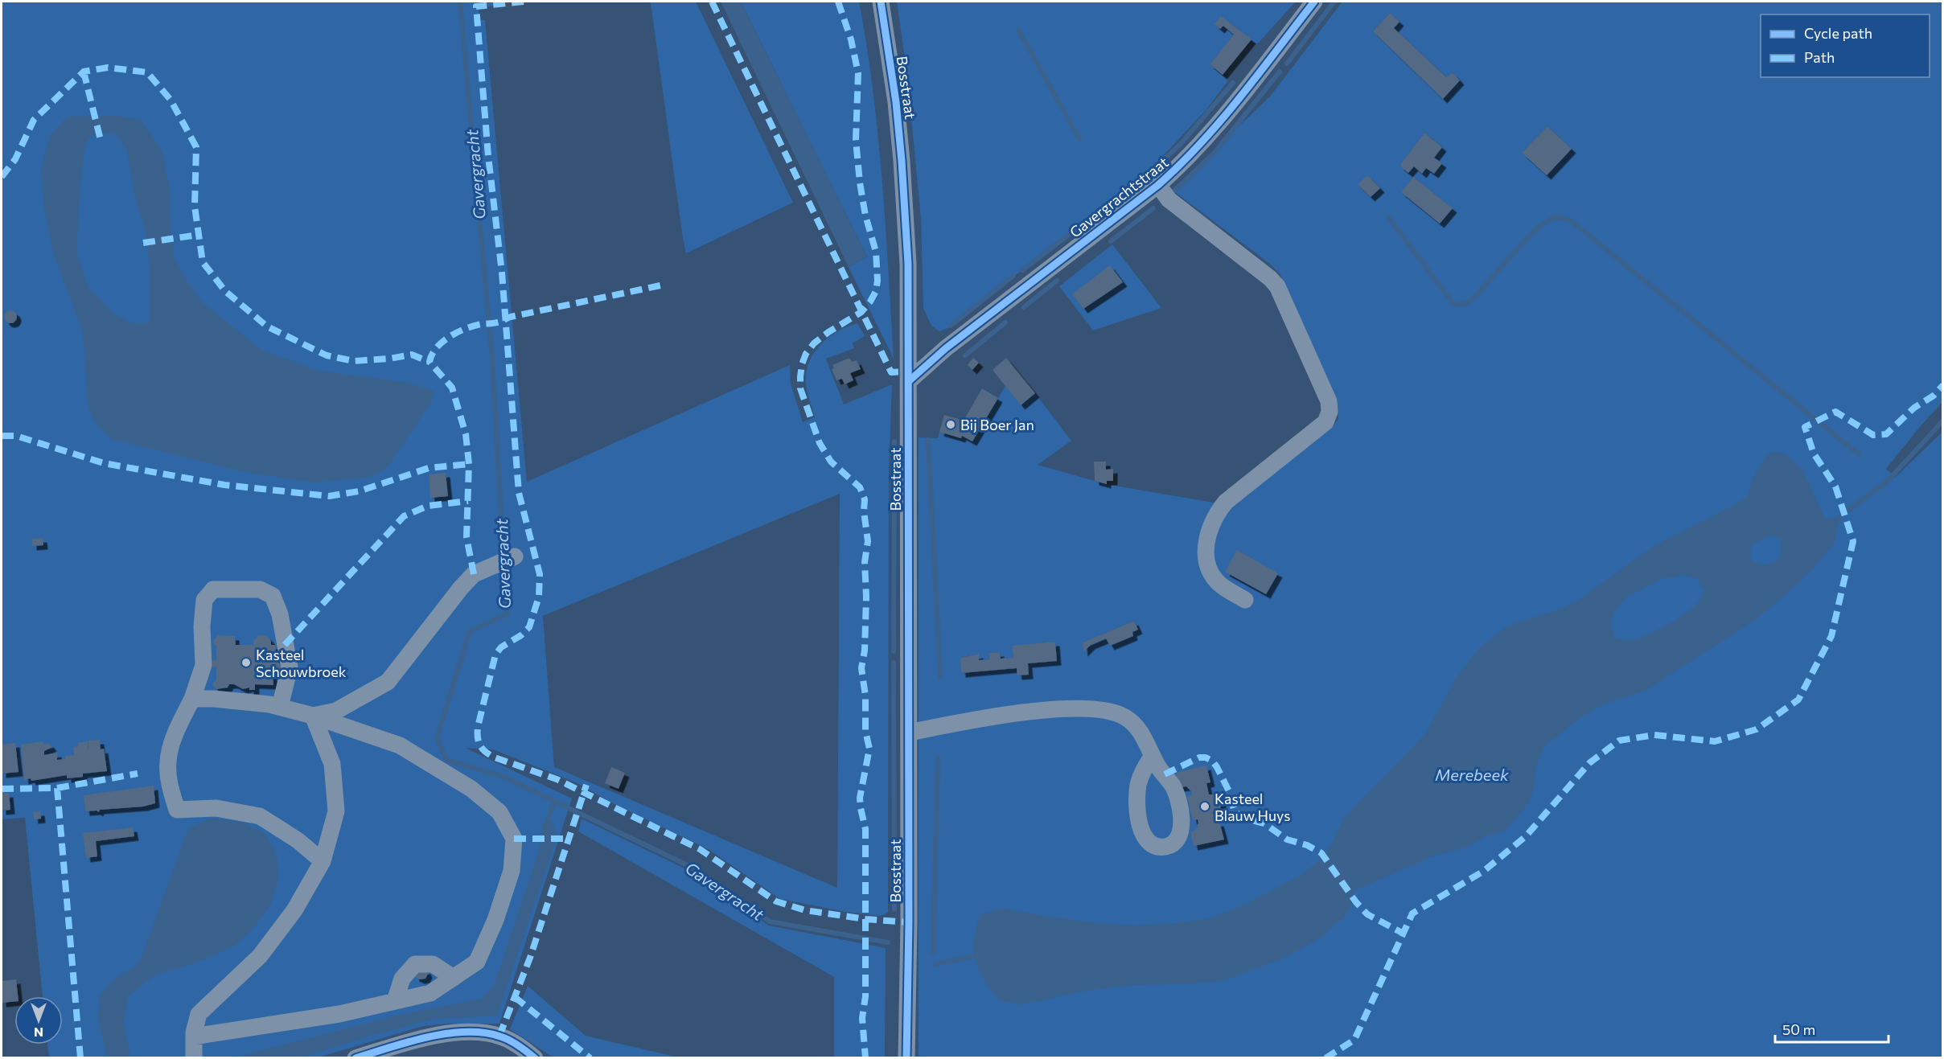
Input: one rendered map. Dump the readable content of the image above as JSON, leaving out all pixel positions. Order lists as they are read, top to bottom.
{
  "streets": {
    "street": ["Bosstraat", "Gavergrachtstraat"]
  },
  "crossings": [
    ["Bosstraat", "Gavergrachtstraat"]
  ],
  "water": ["Gavergracht", "Merebeek"],
  "places": ["Bij Boer Jan", "Kasteel Schouwbroek", "Kasteel Blauw Huys"],
  "legend": ["Cycle path", "Path"],
  "scale_bar": "50 m",
  "north": "bottom"
}
